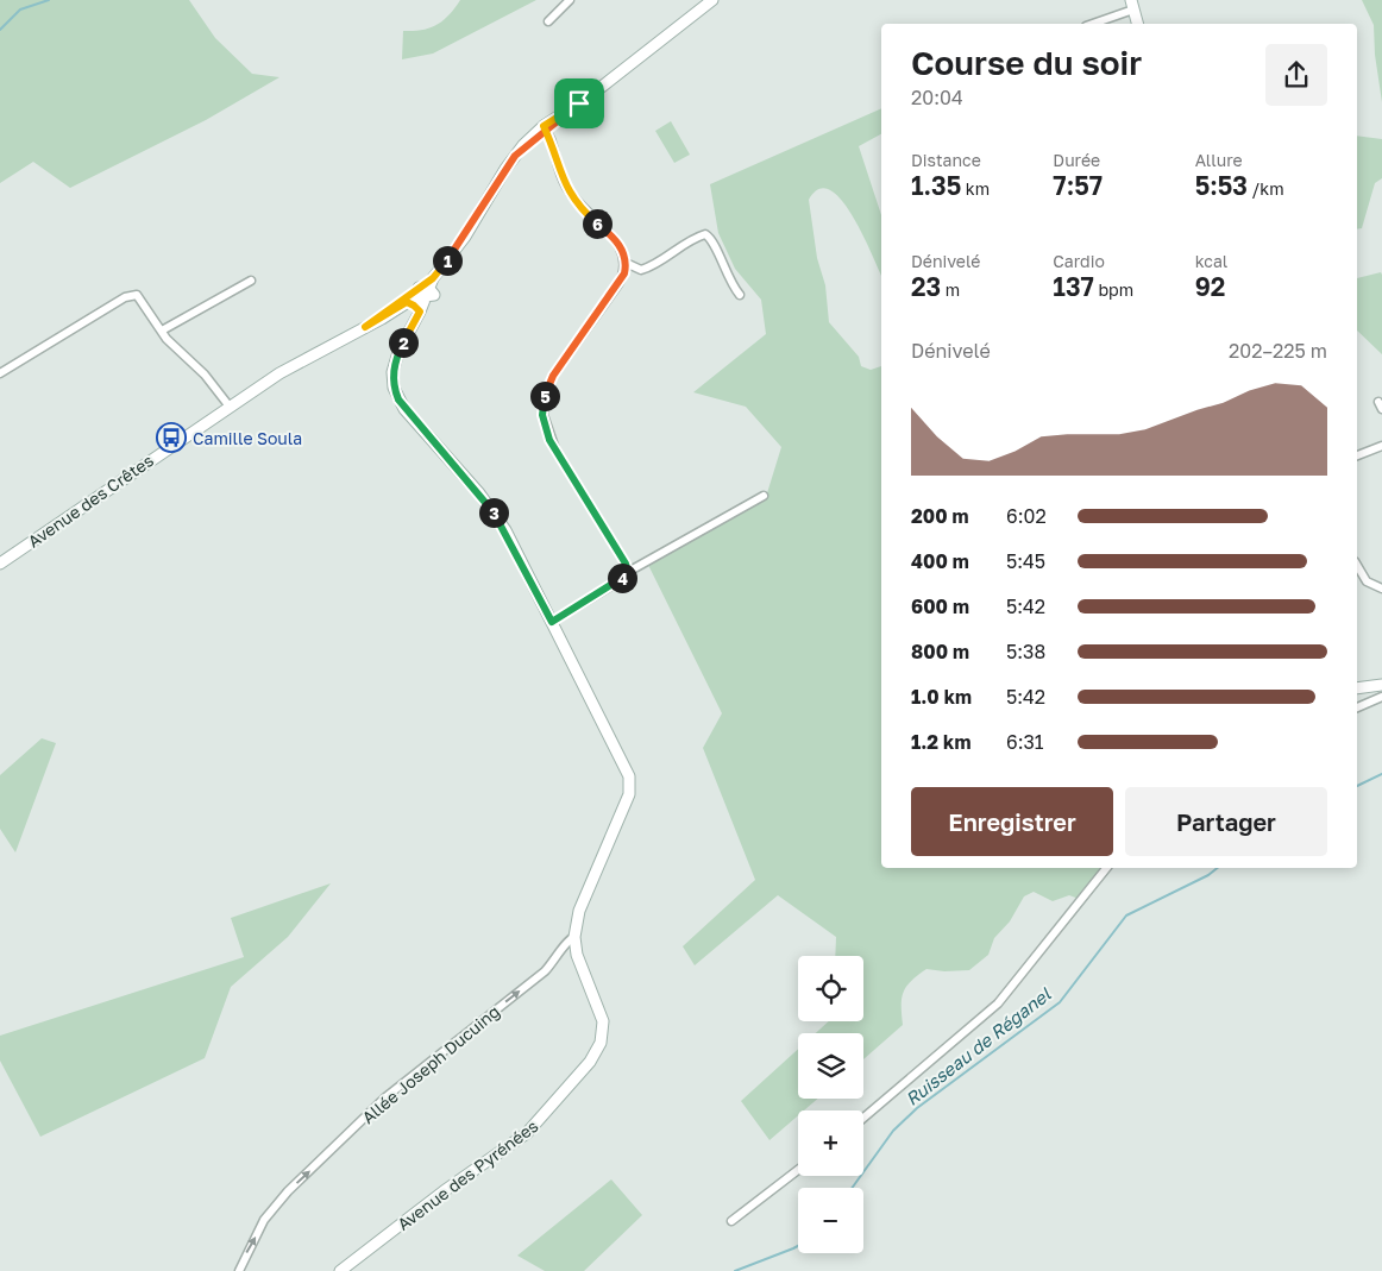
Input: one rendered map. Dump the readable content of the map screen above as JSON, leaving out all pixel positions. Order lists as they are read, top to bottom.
{
  "streets": {
    "street": ["Avenue des Crêtes", "Allée Joseph Ducuing", "Avenue des Pyrénées"]
  },
  "crossings": [
    ["Avenue des Crêtes", "Avenue des Pyrénées"],
    ["Allée Joseph Ducuing", "Avenue des Pyrénées"]
  ],
  "one_way": ["Allée Joseph Ducuing"],
  "water": ["Ruisseau de Réganel"],
  "places": {
    "bus stop": ["Camille Soula"]
  },
  "page": {
    "heading": ["Course du soir", "20:04"],
    "stats": [
      ["Distance", "1.35 km"],
      ["Durée", "7:57"],
      ["Allure", "5:53 /km"],
      ["Dénivelé", "23 m"],
      ["Cardio", "137 bpm"],
      ["kcal", "92"]
    ],
    "pins": [
      "6",
      "1",
      "2",
      "5",
      "3",
      "4"
    ],
    "chart": ["Dénivelé", "202–225 m"],
    "list": [
      {
        "name": "200 m",
        "note": "6:02"
      },
      {
        "name": "400 m",
        "note": "5:45"
      },
      {
        "name": "600 m",
        "note": "5:42"
      },
      {
        "name": "800 m",
        "note": "5:38"
      },
      {
        "name": "1.0 km",
        "note": "5:42"
      },
      {
        "name": "1.2 km",
        "note": "6:31"
      }
    ],
    "buttons": ["Enregistrer", "Partager"],
    "map_buttons": ["+", "−"]
  }
}
